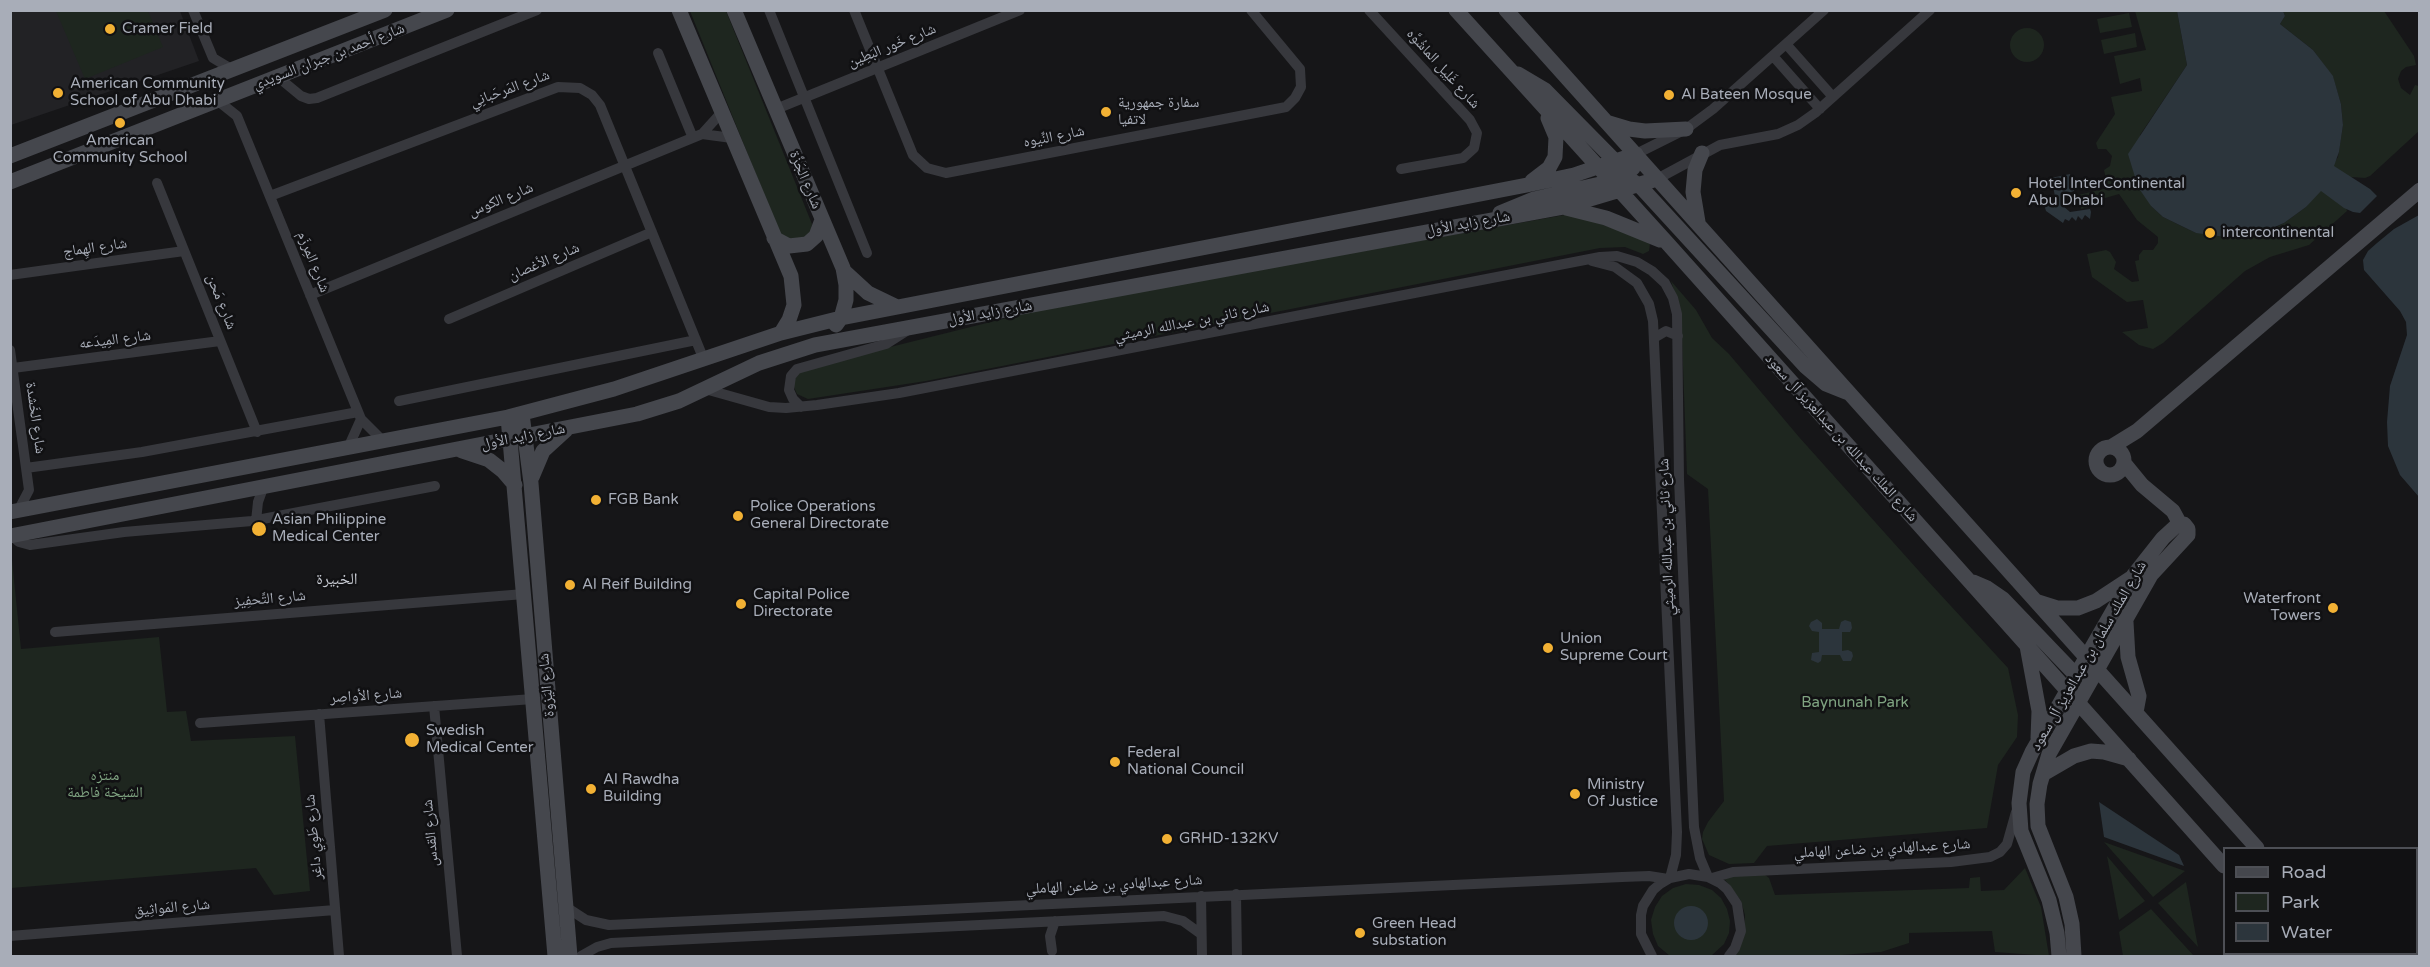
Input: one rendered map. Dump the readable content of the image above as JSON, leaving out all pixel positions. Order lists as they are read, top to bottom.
{
  "streets": {
    "main road": [
      "شارع أحمد بن جبران السويدي",
      "شارع الجَزَّة",
      "شارع زايد الأول",
      "شارع الملك عبدالله بن عبدالعزيز آل سعود",
      "شارع الملك سلمان بن عبدالعزيز آل سعود",
      "شارع اليَزوة"
    ],
    "street": [
      "شارع خَور البَطِين",
      "شارع غَلِيل الماشُوَّه",
      "شارع المَرحَبانِي",
      "شارع النِّيوه",
      "شارع الكوس",
      "شارع الهِماج",
      "شارع المِرزَم",
      "شارع الأغصان",
      "شارع مَحن",
      "شارع ثاني بن عبدالله الرميثي",
      "شارع المِيدَعه",
      "شارع الخَشدة",
      "شارع التَّحفِيز",
      "شارع الأواصِر",
      "شارع القدس",
      "شارع طَوِي داغِر",
      "شارع عبدالهادي بن ضاعن الهاملي",
      "شارع المَواثِيق"
    ]
  },
  "crossings": [
    ["شارع خَور البَطِين", "شارع النِّيوه"],
    ["شارع خَور البَطِين", "شارع الجَزَّة"],
    ["شارع أحمد بن جبران السويدي", "شارع المِرزَم"],
    ["شارع المَرحَبانِي", "شارع الكوس"],
    ["شارع المَرحَبانِي", "شارع زايد الأول"],
    ["شارع المَرحَبانِي", "شارع المِرزَم"],
    ["شارع المَرحَبانِي", "شارع الأغصان"],
    ["شارع الجَزَّة", "شارع زايد الأول"],
    ["شارع الكوس", "شارع المِرزَم"],
    ["شارع زايد الأول", "شارع المِرزَم"],
    ["شارع زايد الأول", "شارع ثاني بن عبدالله الرميثي"],
    ["شارع زايد الأول", "شارع الملك عبدالله بن عبدالعزيز آل سعود"],
    ["شارع زايد الأول", "شارع اليَزوة"],
    ["شارع الهِماج", "شارع مَحن"],
    ["شارع مَحن", "شارع المِيدَعه"],
    ["شارع ثاني بن عبدالله الرميثي", "شارع عبدالهادي بن ضاعن الهاملي"],
    ["شارع المِيدَعه", "شارع الخَشدة"],
    ["شارع الملك عبدالله بن عبدالعزيز آل سعود", "شارع الملك سلمان بن عبدالعزيز آل سعود"],
    ["شارع التَّحفِيز", "شارع اليَزوة"],
    ["شارع الملك سلمان بن عبدالعزيز آل سعود", "شارع عبدالهادي بن ضاعن الهاملي"],
    ["شارع اليَزوة", "شارع الأواصِر"],
    ["شارع اليَزوة", "شارع عبدالهادي بن ضاعن الهاملي"],
    ["شارع الأواصِر", "شارع القدس"],
    ["شارع الأواصِر", "شارع طَوِي داغِر"],
    ["شارع طَوِي داغِر", "شارع المَواثِيق"]
  ],
  "districts": ["الخبيرة"],
  "parks": ["Baynunah Park", "منتزه الشيخة فاطمة"],
  "places": [
    "Cramer Field",
    "American Community School of Abu Dhabi",
    "Al Bateen Mosque",
    "سفارة جمهورية لاتفيا",
    "American Community School",
    "Hotel InterContinental Abu Dhabi",
    "intercontinental",
    "FGB Bank",
    "Police Operations General Directorate",
    "Asian Philippine Medical Center",
    "Al Reif Building",
    "Capital Police Directorate",
    "Waterfront Towers",
    "Union Supreme Court",
    "Swedish Medical Center",
    "Federal National Council",
    "Al Rawdha Building",
    "Ministry Of Justice",
    "GRHD-132KV",
    "Green Head substation"
  ],
  "legend": ["Road", "Park", "Water"]
}
